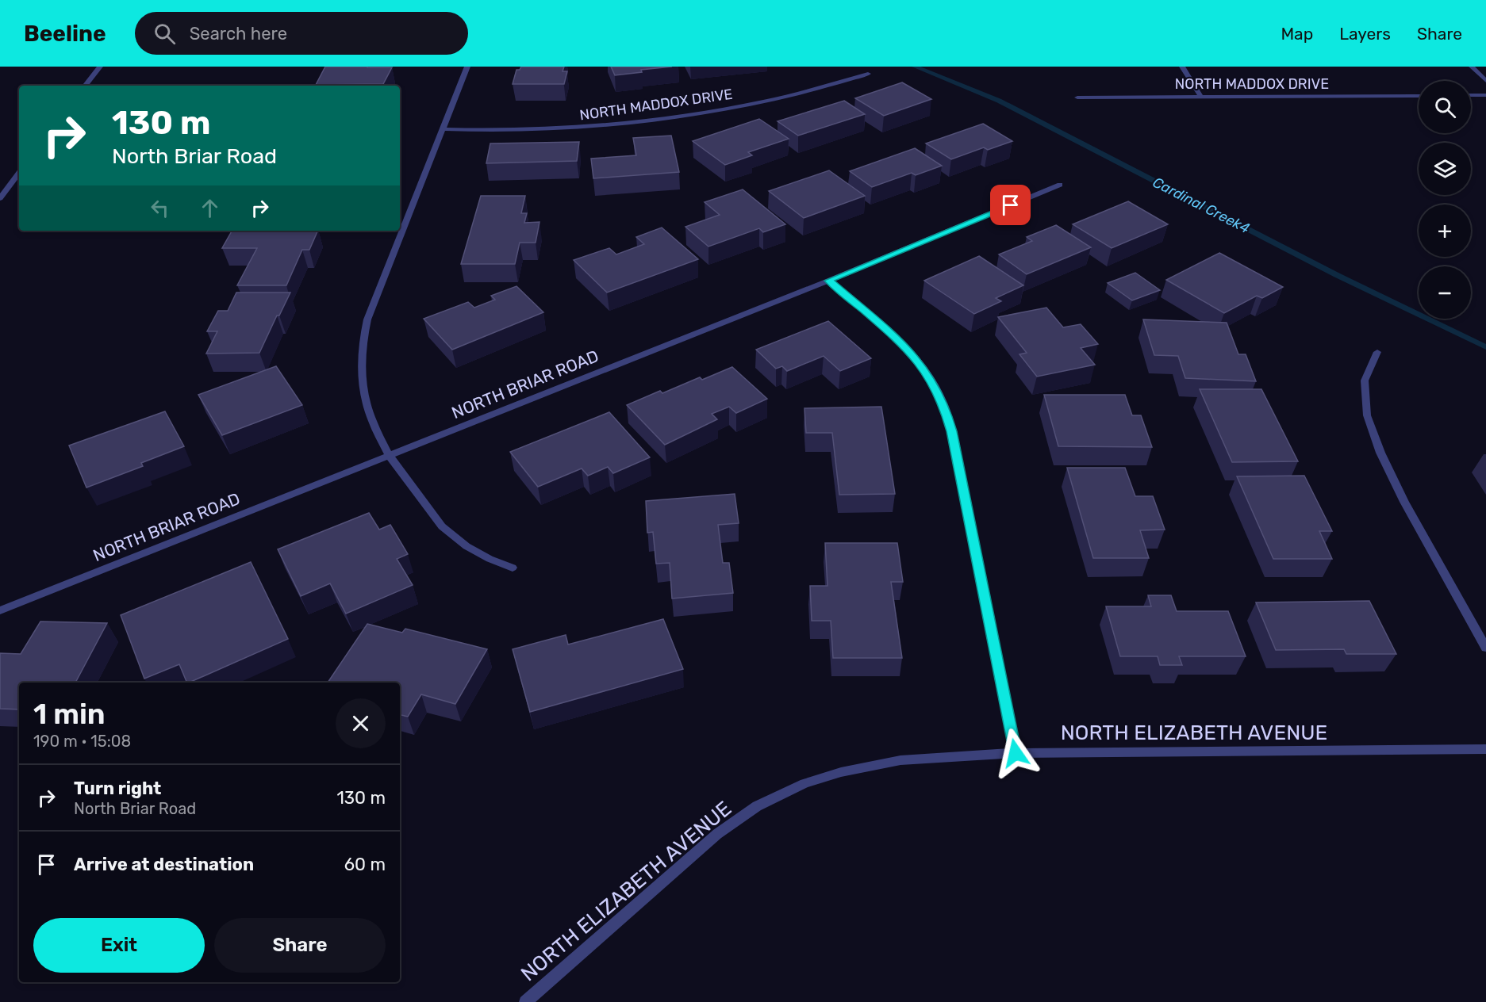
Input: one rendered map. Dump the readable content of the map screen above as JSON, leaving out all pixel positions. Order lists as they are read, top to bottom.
{
  "streets": {
    "street": ["NORTH MADDOX DRIVE", "NORTH BRIAR ROAD", "NORTH ELIZABETH AVENUE"]
  },
  "water": ["Cardinal Creek4"],
  "page": {
    "header": "Beeline",
    "search": "Search here",
    "nav": ["Map", "Layers", "Share"],
    "map_buttons": ["+", "−"],
    "turn": ["130 m", "North Briar Road"],
    "heading": ["1 min", "190 m · 15:08"],
    "list": [
      {
        "name": "Turn right",
        "note": "North Briar Road",
        "value": "130 m"
      },
      {
        "name": "Arrive at destination",
        "value": "60 m"
      }
    ],
    "buttons": ["Exit", "Share"]
  }
}
